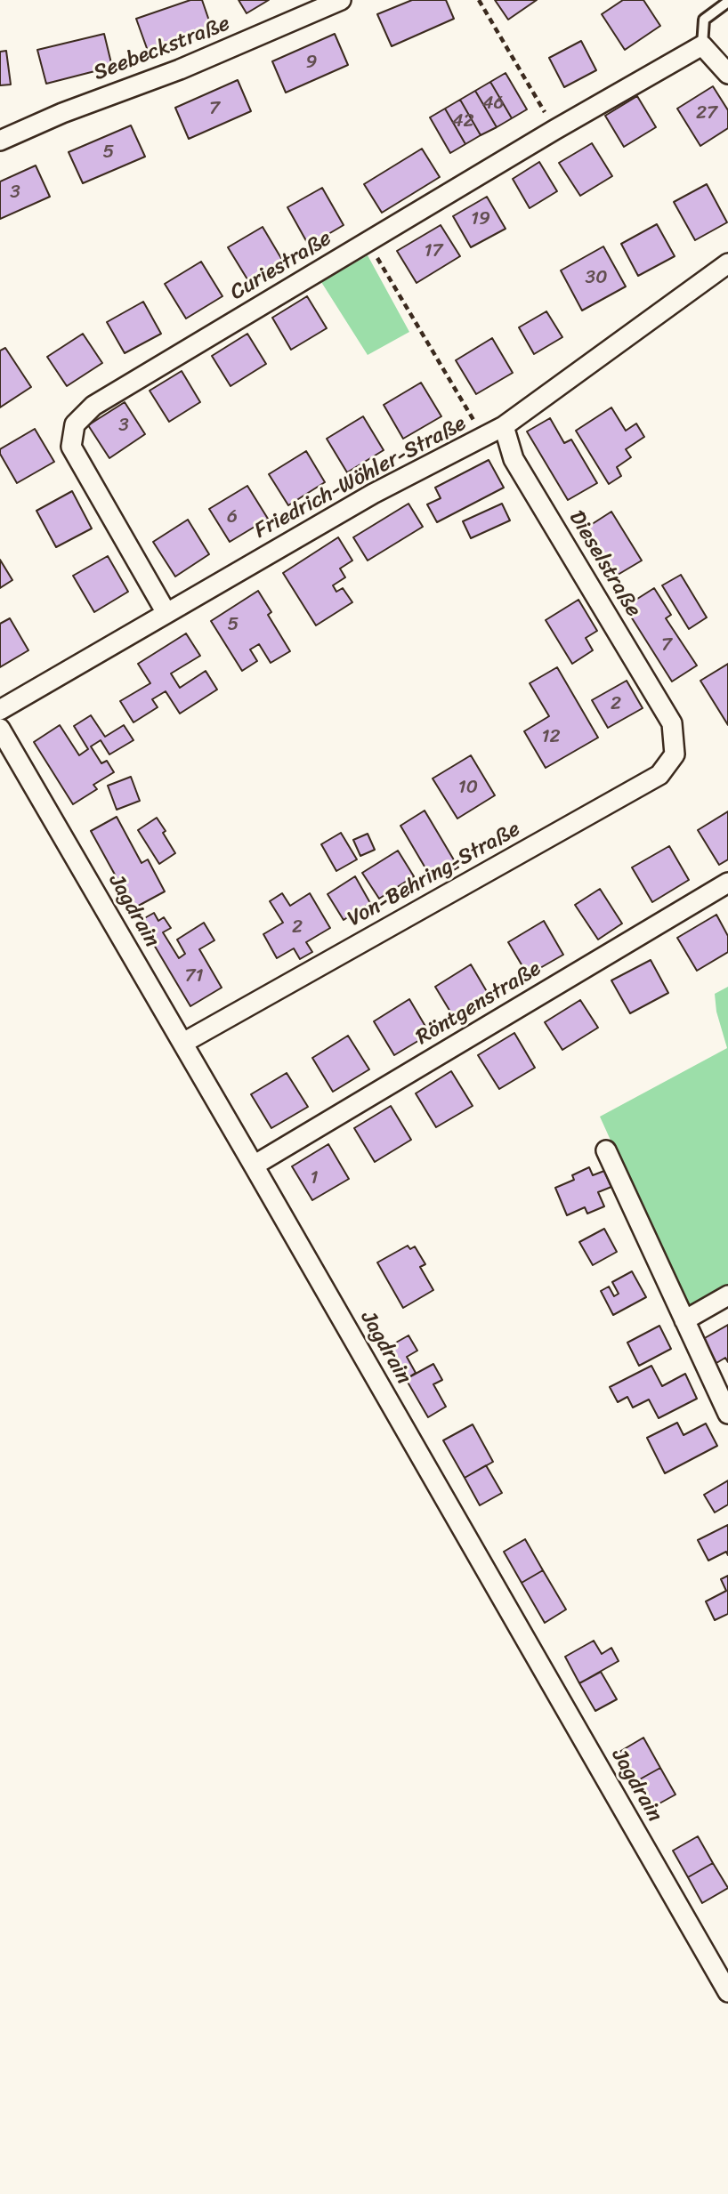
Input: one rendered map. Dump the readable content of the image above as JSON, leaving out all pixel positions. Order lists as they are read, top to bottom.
{
  "streets": {
    "street": [
      "Seebeckstraße",
      "Curiestraße",
      "Friedrich-Wöhler-Straße",
      "Dieselstraße",
      "Von-Behring-Straße",
      "Jagdrain",
      "Röntgenstraße"
    ]
  },
  "crossings": [
    ["Curiestraße", "Friedrich-Wöhler-Straße"],
    ["Friedrich-Wöhler-Straße", "Dieselstraße"],
    ["Dieselstraße", "Von-Behring-Straße"],
    ["Von-Behring-Straße", "Jagdrain"],
    ["Jagdrain", "Röntgenstraße"]
  ],
  "house_numbers": [
    "9",
    "46",
    "7",
    "27",
    "42",
    "5",
    "3",
    "19",
    "17",
    "30",
    "3",
    "6",
    "5",
    "7",
    "2",
    "12",
    "10",
    "2",
    "71",
    "1"
  ]
}
